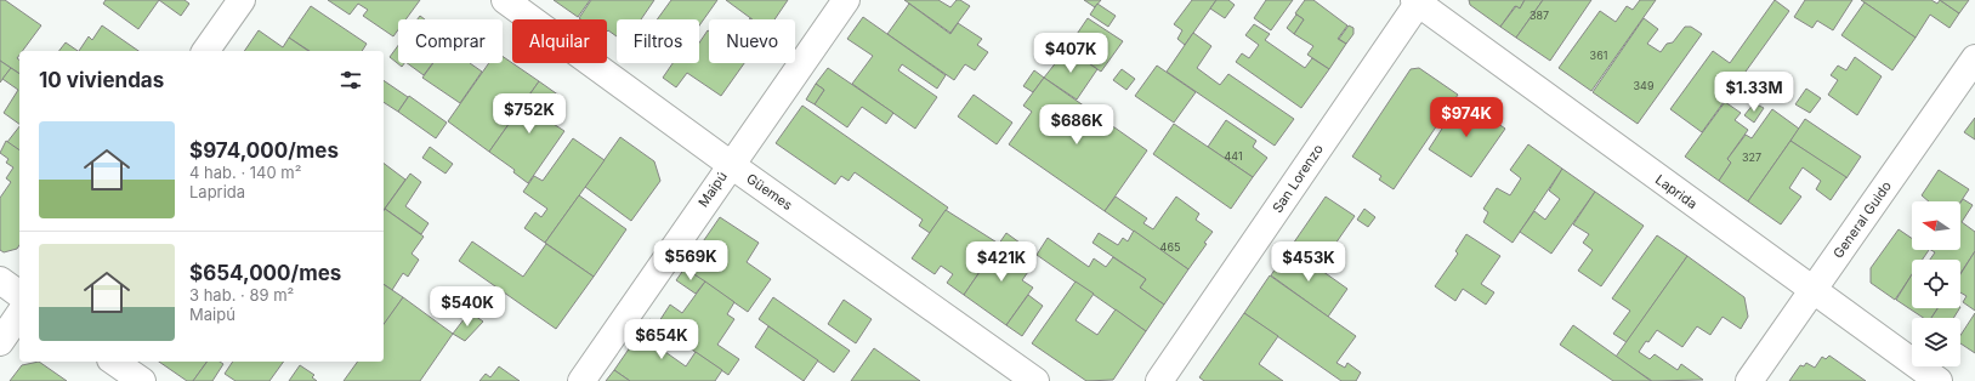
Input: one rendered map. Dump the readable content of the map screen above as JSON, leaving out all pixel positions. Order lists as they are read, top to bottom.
{
  "streets": {
    "street": [
      "San Lorenzo",
      "Maipú",
      "Güemes",
      "Laprida",
      "General Guido"
    ]
  },
  "crossings": [
    ["San Lorenzo", "Laprida"],
    ["Maipú", "Güemes"],
    ["Laprida", "General Guido"]
  ],
  "house_numbers": [
    "387",
    "361",
    "349",
    "441",
    "327",
    "465"
  ],
  "north": "left",
  "page": {
    "chip": [
      "Comprar",
      "Alquilar",
      "Filtros",
      "Nuevo"
    ],
    "price": [
      "$407K",
      "$1.33M",
      "$752K",
      "$974K",
      "$686K",
      "$569K",
      "$421K",
      "$453K",
      "$540K",
      "$654K"
    ],
    "heading": "10 viviendas",
    "list": [
      {
        "name": "$974,000/mes",
        "note": "4 hab. · 140 m² · Laprida"
      },
      {
        "name": "$654,000/mes",
        "note": "3 hab. · 89 m² · Maipú"
      }
    ]
  }
}
